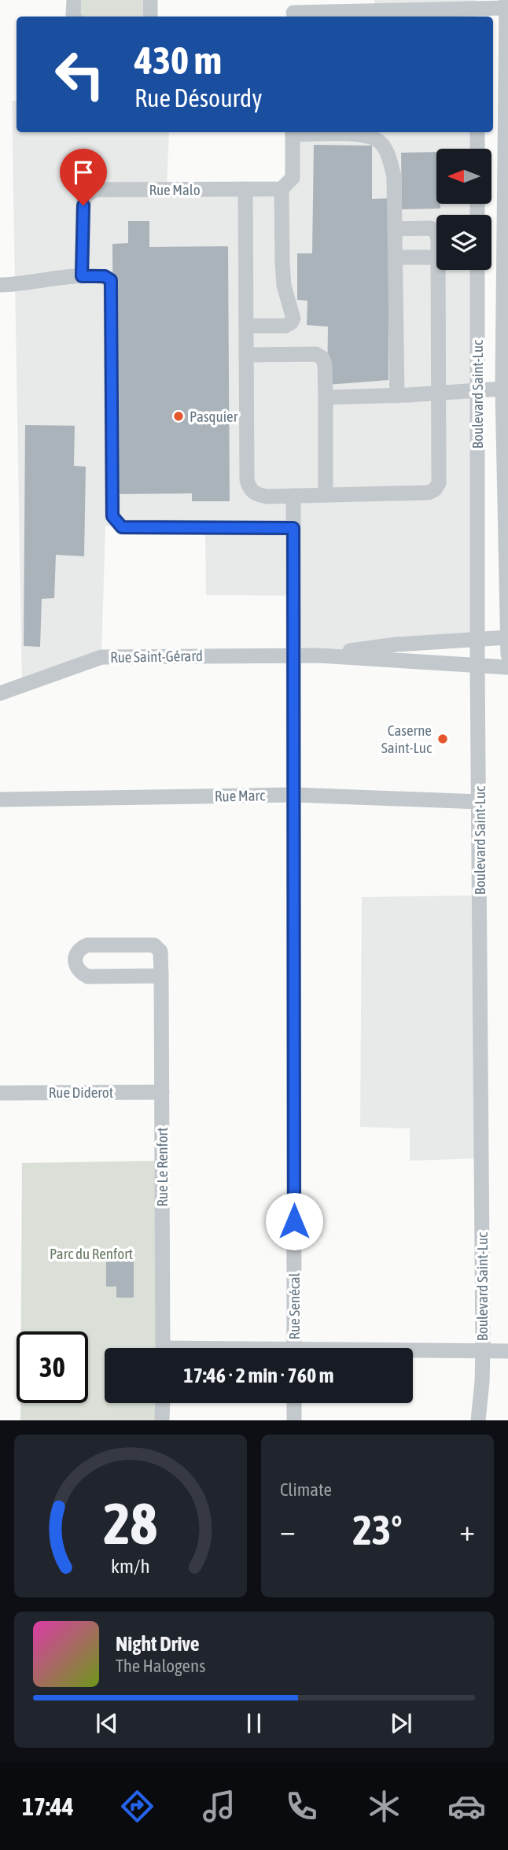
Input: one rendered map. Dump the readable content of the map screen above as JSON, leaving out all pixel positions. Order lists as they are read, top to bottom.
{
  "streets": {
    "street": [
      "Rue Malo",
      "Boulevard Saint-Luc",
      "Rue Saint-Gérard",
      "Rue Marc",
      "Rue Diderot",
      "Rue Le Renfort",
      "Rue Senécal"
    ]
  },
  "crossings": [
    ["Boulevard Saint-Luc", "Rue Saint-Gérard"],
    ["Boulevard Saint-Luc", "Rue Marc"],
    ["Rue Saint-Gérard", "Rue Senécal"],
    ["Rue Marc", "Rue Senécal"],
    ["Rue Diderot", "Rue Le Renfort"]
  ],
  "parks": ["Parc du Renfort"],
  "places": ["Pasquier", "Caserne Saint-Luc"],
  "north": "left",
  "page": {
    "turn": ["430 m", "Rue Désourdy"],
    "limit": "30",
    "trip": "17:46 · 2 min · 760 m",
    "tile": "Climate",
    "heat": ["−", "23°", "+"],
    "song": ["Night Drive", "The Halogens"],
    "tabs": "17:44",
    "gauge": ["28", "km/h"]
  }
}
